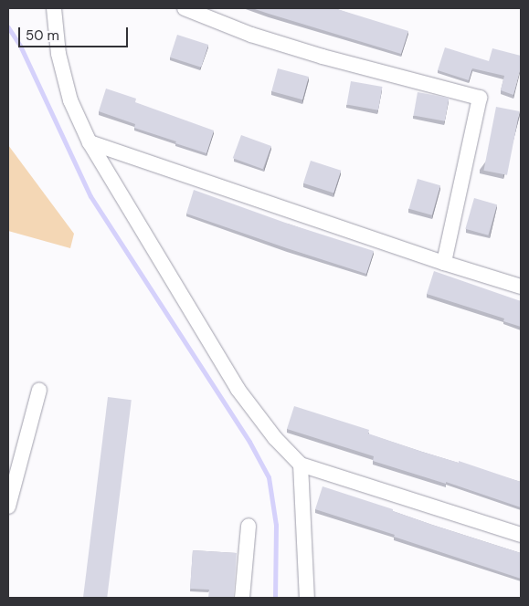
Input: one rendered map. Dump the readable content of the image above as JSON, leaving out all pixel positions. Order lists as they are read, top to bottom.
{
  "scale_bar": "50 m"
}
